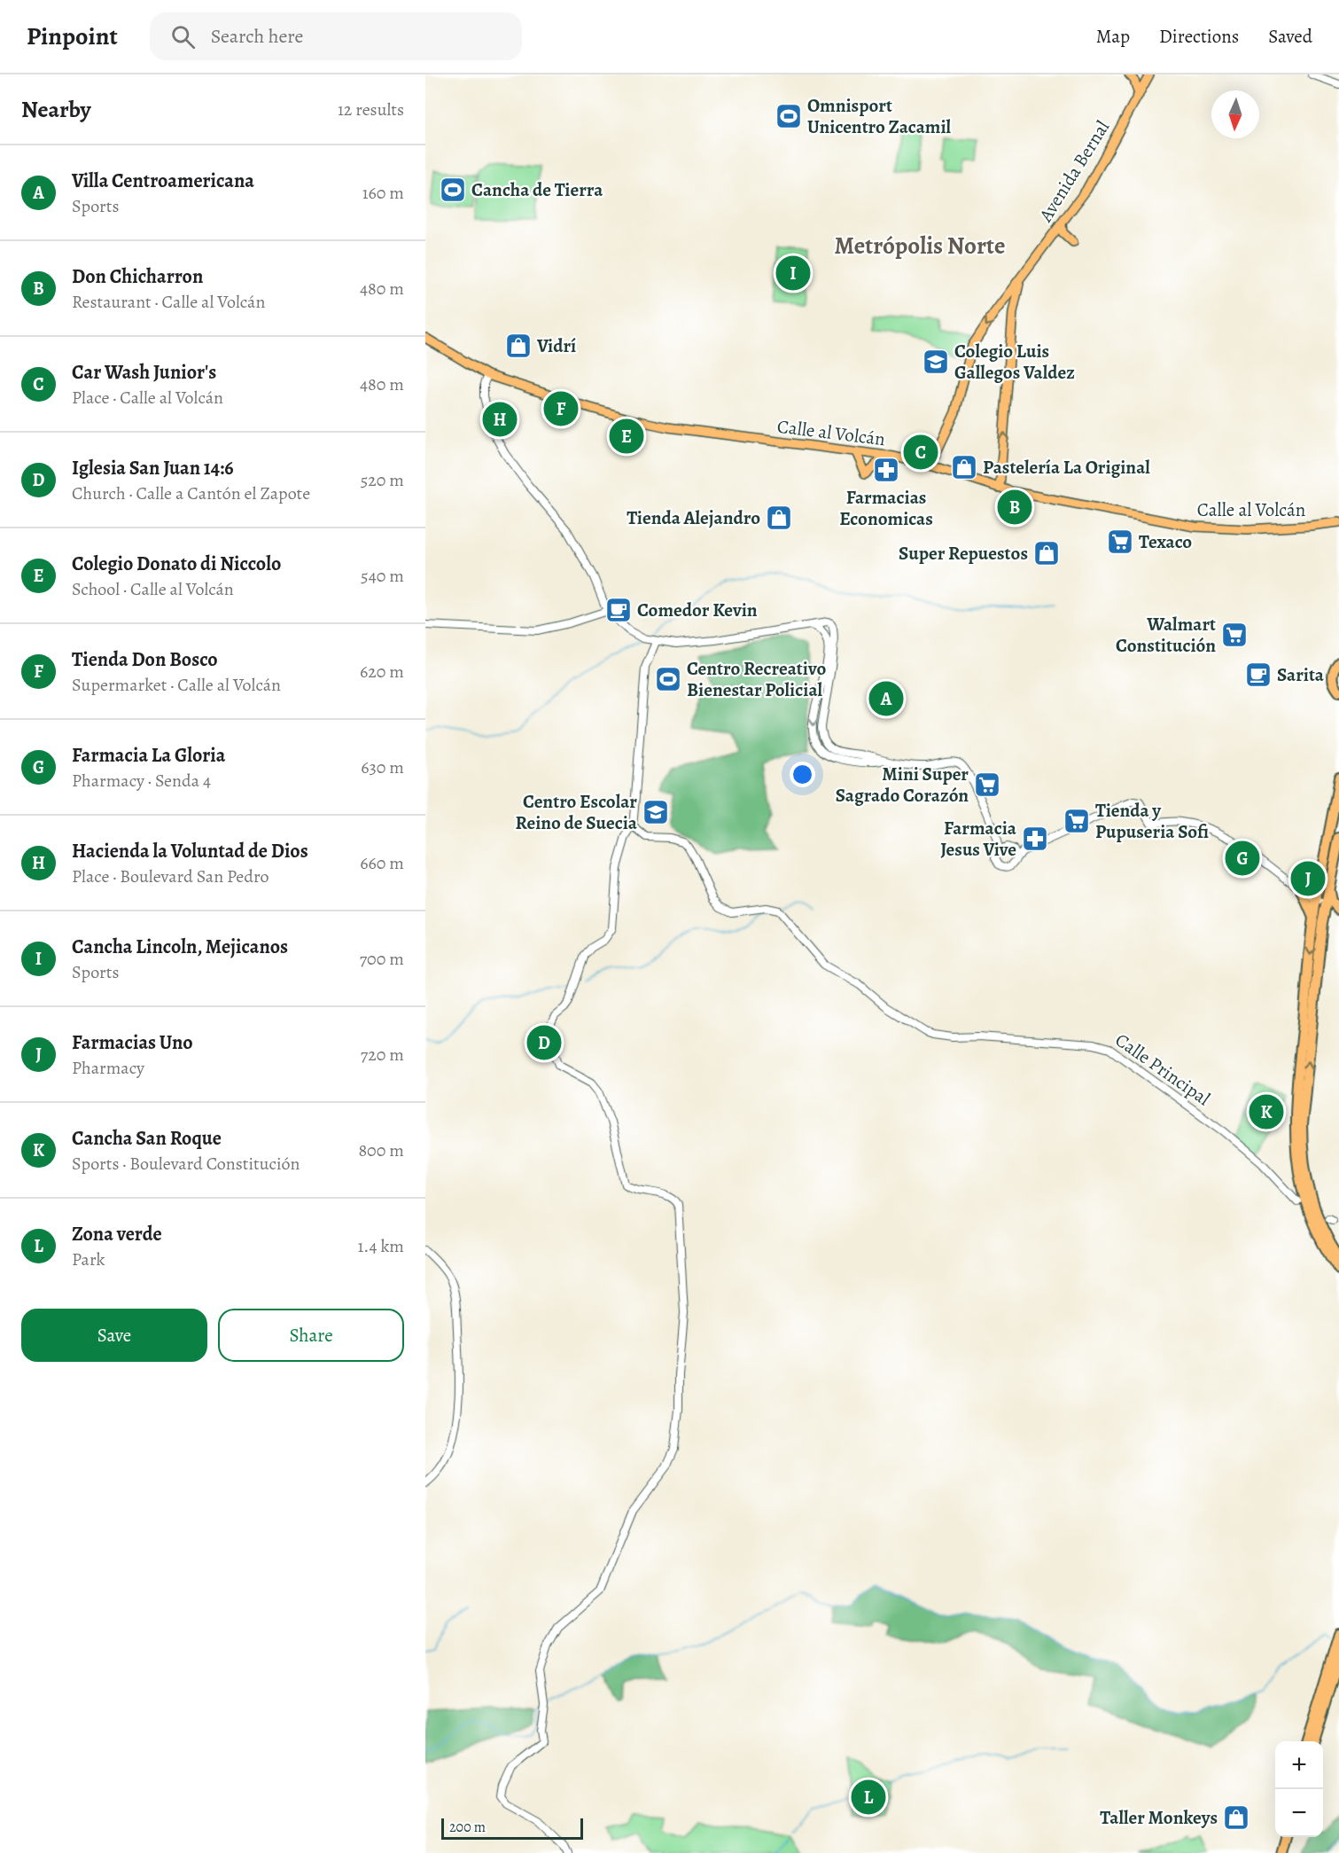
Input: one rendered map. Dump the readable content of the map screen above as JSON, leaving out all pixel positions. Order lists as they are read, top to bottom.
{
  "streets": {
    "main road": ["Avenida Bernal", "Calle al Volcán"],
    "street": ["Calle Principal"]
  },
  "crossings": [
    ["Avenida Bernal", "Calle al Volcán"]
  ],
  "districts": ["Metrópolis Norte"],
  "places": {
    "sports": ["Omnisport Unicentro Zacamil", "Cancha de Tierra", "Centro Recreativo Bienestar Policial"],
    "shop": [
      "Vidrí",
      "Pastelería La Original",
      "Tienda Alejandro",
      "Super Repuestos",
      "Taller Monkeys"
    ],
    "school or university": ["Colegio Luis Gallegos Valdez", "Centro Escolar Reino de Suecia"],
    "pharmacy": ["Farmacias Economicas", "Farmacia Jesus Vive"],
    "supermarket": [
      "Texaco",
      "Walmart Constitución",
      "Mini Super Sagrado Corazón",
      "Tienda y Pupuseria Sofi"
    ],
    "cafe": ["Comedor Kevin", "Sarita"]
  },
  "scale_bar": "200 m",
  "north": "bottom",
  "page": {
    "header": "Pinpoint",
    "search": "Search here",
    "nav": ["Map", "Directions", "Saved"],
    "heading": ["Nearby", "12 results"],
    "list": [
      {
        "mark": "A",
        "name": "Villa Centroamericana",
        "note": "Sports",
        "value": "160 m"
      },
      {
        "mark": "B",
        "name": "Don Chicharron",
        "note": "Restaurant · Calle al Volcán",
        "value": "480 m"
      },
      {
        "mark": "C",
        "name": "Car Wash Junior's",
        "note": "Place · Calle al Volcán",
        "value": "480 m"
      },
      {
        "mark": "D",
        "name": "Iglesia San Juan 14:6",
        "note": "Church · Calle a Cantón el Zapote",
        "value": "520 m"
      },
      {
        "mark": "E",
        "name": "Colegio Donato di Niccolo",
        "note": "School · Calle al Volcán",
        "value": "540 m"
      },
      {
        "mark": "F",
        "name": "Tienda Don Bosco",
        "note": "Supermarket · Calle al Volcán",
        "value": "620 m"
      },
      {
        "mark": "G",
        "name": "Farmacia La Gloria",
        "note": "Pharmacy · Senda 4",
        "value": "630 m"
      },
      {
        "mark": "H",
        "name": "Hacienda la Voluntad de Dios",
        "note": "Place · Boulevard San Pedro",
        "value": "660 m"
      },
      {
        "mark": "I",
        "name": "Cancha Lincoln, Mejicanos",
        "note": "Sports",
        "value": "700 m"
      },
      {
        "mark": "J",
        "name": "Farmacias Uno",
        "note": "Pharmacy",
        "value": "720 m"
      },
      {
        "mark": "K",
        "name": "Cancha San Roque",
        "note": "Sports · Boulevard Constitución",
        "value": "800 m"
      },
      {
        "mark": "L",
        "name": "Zona verde",
        "note": "Park",
        "value": "1.4 km"
      }
    ],
    "pins": [
      "I",
      "F",
      "H",
      "E",
      "C",
      "B",
      "A",
      "G",
      "J",
      "D",
      "K",
      "L"
    ],
    "buttons": ["Save", "Share"],
    "map_buttons": ["+", "−"],
    "scale": "200 m"
  }
}
